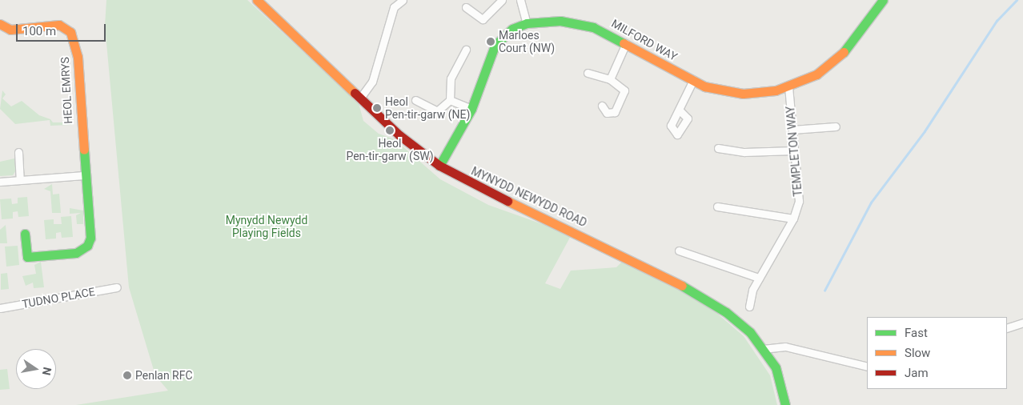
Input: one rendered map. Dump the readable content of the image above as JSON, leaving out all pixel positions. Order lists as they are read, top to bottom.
{
  "streets": {
    "street": [
      "MILFORD WAY",
      "HEOL EMRYS",
      "TEMPLETON WAY",
      "MYNYDD NEWYDD ROAD",
      "TUDNO PLACE"
    ]
  },
  "crossings": [
    ["MILFORD WAY", "TEMPLETON WAY"],
    ["MILFORD WAY", "MYNYDD NEWYDD ROAD"]
  ],
  "parks": ["Mynydd Newydd Playing Fields"],
  "places": [
    "Marloes Court (NW)",
    "Heol Pen-tir-garw (NE)",
    "Heol Pen-tir-garw (SW)",
    "Penlan RFC"
  ],
  "legend": ["Fast", "Slow", "Jam"],
  "scale_bar": "100 m",
  "north": "right"
}
